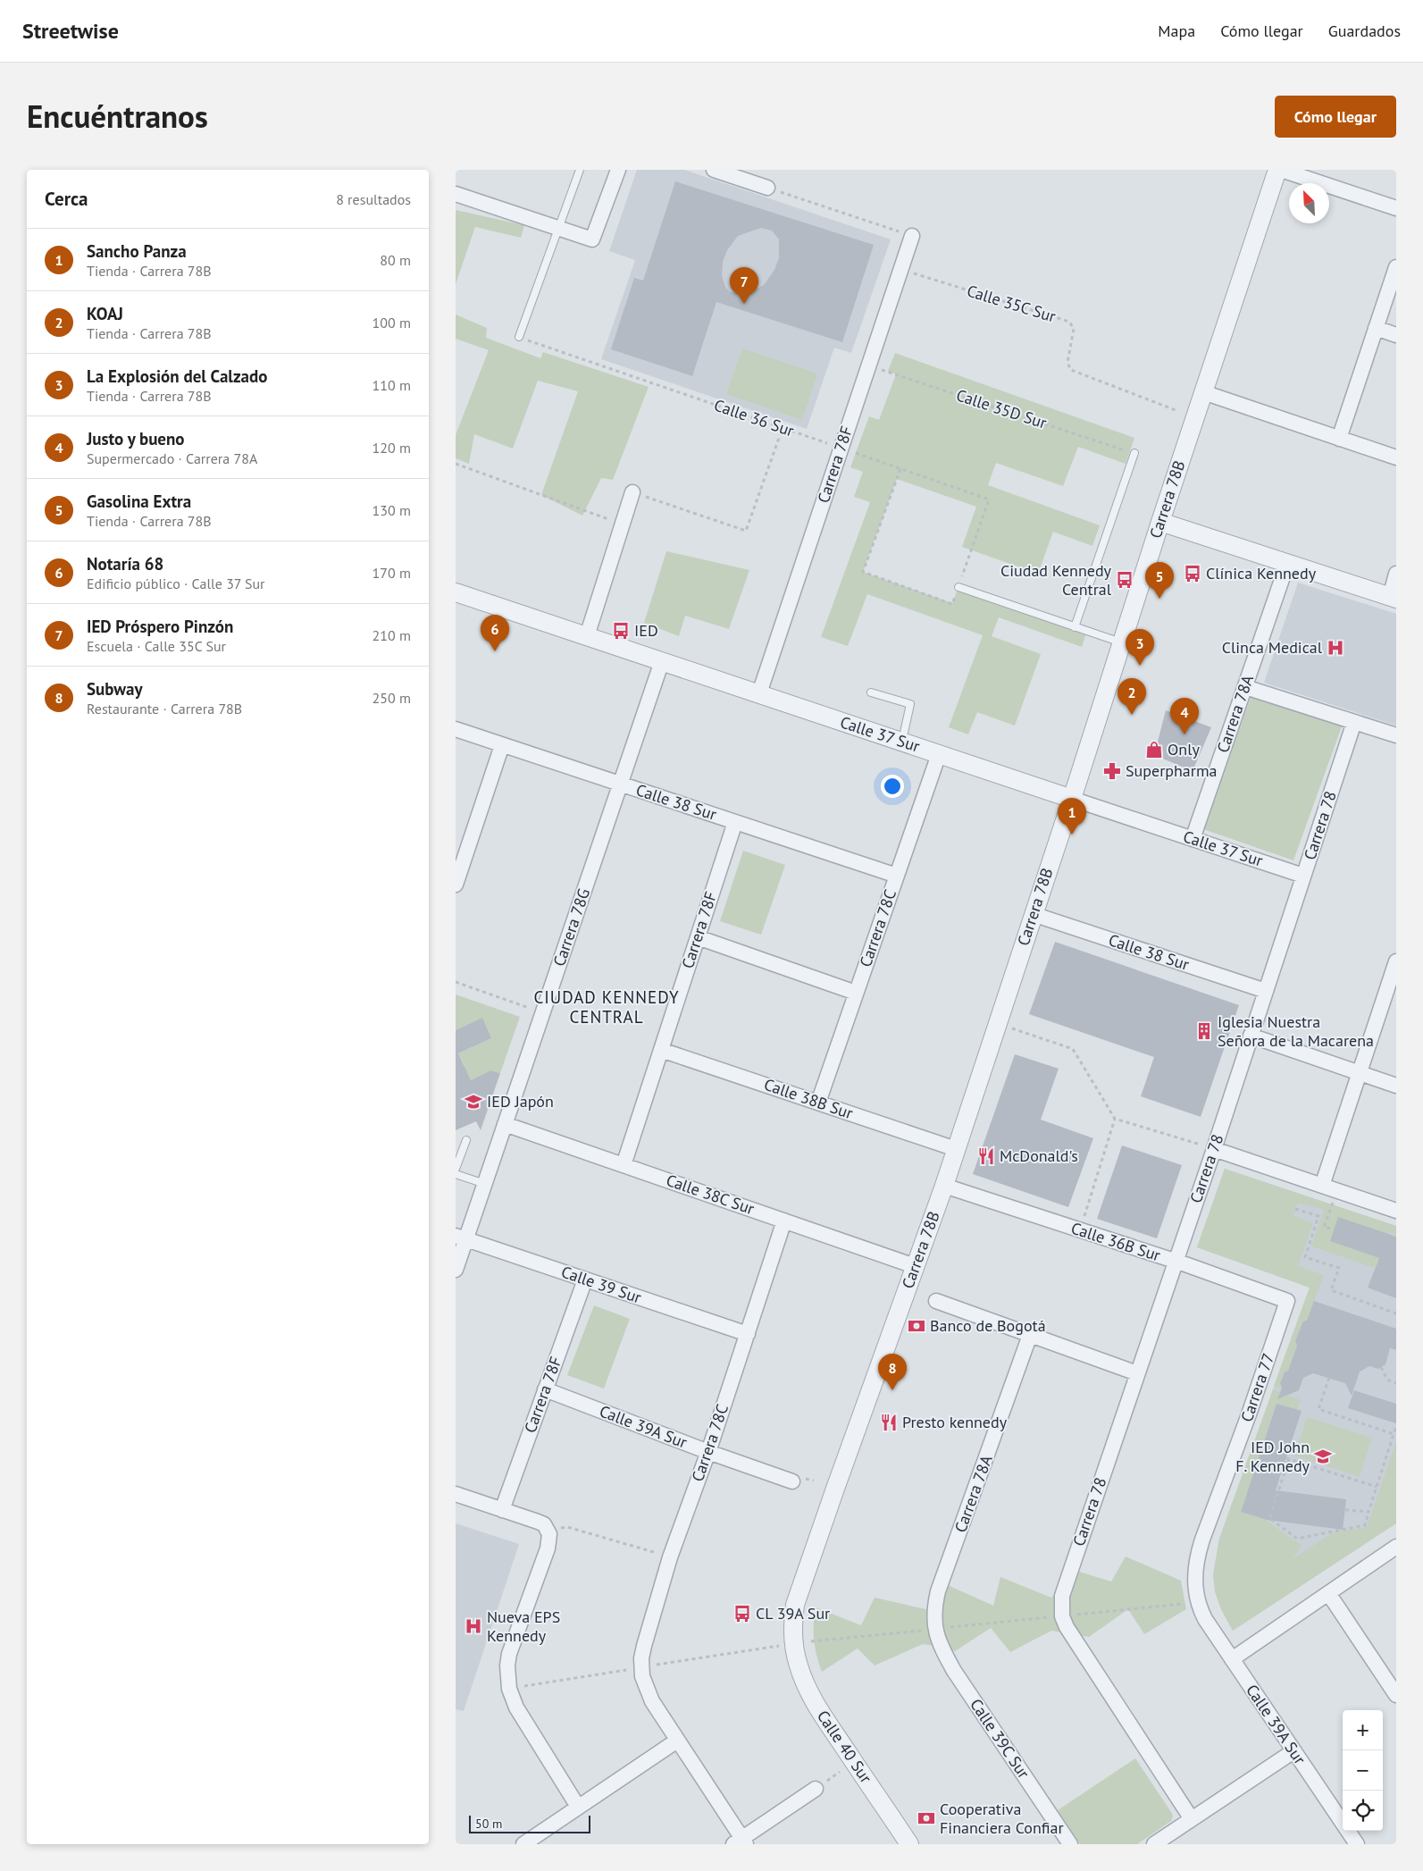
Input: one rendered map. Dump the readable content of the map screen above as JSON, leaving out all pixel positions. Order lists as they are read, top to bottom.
{
  "streets": {
    "street": [
      "Carrera 78F",
      "Carrera 78B",
      "Carrera 78A",
      "Calle 37 Sur",
      "Calle 38 Sur",
      "Carrera 78",
      "Carrera 78G",
      "Carrera 78C",
      "Calle 38B Sur",
      "Calle 38C Sur",
      "Calle 36B Sur",
      "Calle 39 Sur",
      "Carrera 77",
      "Calle 39A Sur",
      "Calle 39C Sur",
      "Calle 40 Sur"
    ],
    "path": ["Calle 35C Sur", "Calle 35D Sur", "Calle 36 Sur"]
  },
  "crossings": [
    ["Calle 35C Sur", "Carrera 78F"],
    ["Calle 35D Sur", "Carrera 78F"],
    ["Calle 36 Sur", "Carrera 78F"],
    ["Carrera 78F", "Calle 37 Sur"],
    ["Carrera 78F", "Calle 38 Sur"],
    ["Carrera 78F", "Calle 38B Sur"],
    ["Carrera 78F", "Calle 38C Sur"],
    ["Carrera 78F", "Calle 39 Sur"],
    ["Carrera 78F", "Calle 39A Sur"],
    ["Carrera 78B", "Calle 37 Sur"],
    ["Carrera 78B", "Calle 38 Sur"],
    ["Carrera 78B", "Calle 38B Sur"],
    ["Carrera 78B", "Calle 38C Sur"],
    ["Carrera 78B", "Calle 36B Sur"],
    ["Carrera 78B", "Calle 40 Sur"],
    ["Carrera 78A", "Calle 37 Sur"],
    ["Carrera 78A", "Calle 39C Sur"],
    ["Calle 37 Sur", "Carrera 78"],
    ["Calle 37 Sur", "Carrera 78G"],
    ["Calle 37 Sur", "Carrera 78C"],
    ["Calle 38 Sur", "Carrera 78"],
    ["Calle 38 Sur", "Carrera 78G"],
    ["Calle 38 Sur", "Carrera 78C"],
    ["Carrera 78", "Calle 36B Sur"],
    ["Carrera 78G", "Calle 38C Sur"],
    ["Carrera 78G", "Calle 39 Sur"],
    ["Carrera 78C", "Calle 38B Sur"],
    ["Carrera 78C", "Calle 38C Sur"],
    ["Carrera 78C", "Calle 39 Sur"],
    ["Carrera 78C", "Calle 39A Sur"],
    ["Calle 36B Sur", "Carrera 77"],
    ["Carrera 77", "Calle 39A Sur"]
  ],
  "districts": ["CIUDAD KENNEDY CENTRAL"],
  "places": {
    "bus stop": [
      "Clínica Kennedy",
      "Ciudad Kennedy Central",
      "IED",
      "CL 39A Sur"
    ],
    "hospital": ["Clinca Medical", "Nueva EPS Kennedy"],
    "shop": ["Only"],
    "pharmacy": ["Superpharma"],
    "building": ["Iglesia Nuestra Señora de la Macarena"],
    "school or university": ["IED Japón", "IED John F. Kennedy"],
    "restaurant": ["McDonald's", "Presto kennedy"],
    "bank": ["Banco de Bogotá", "Cooperativa Financiera Confiar"]
  },
  "scale_bar": "50 m",
  "north": "top left",
  "page": {
    "header": "Streetwise",
    "nav": ["Mapa", "Cómo llegar", "Guardados"],
    "title": "Encuéntranos",
    "buttons": "Cómo llegar",
    "heading": ["Cerca", "8 resultados"],
    "list": [
      {
        "mark": "1",
        "name": "Sancho Panza",
        "note": "Tienda · Carrera 78B",
        "value": "80 m"
      },
      {
        "mark": "2",
        "name": "KOAJ",
        "note": "Tienda · Carrera 78B",
        "value": "100 m"
      },
      {
        "mark": "3",
        "name": "La Explosión del Calzado",
        "note": "Tienda · Carrera 78B",
        "value": "110 m"
      },
      {
        "mark": "4",
        "name": "Justo y bueno",
        "note": "Supermercado · Carrera 78A",
        "value": "120 m"
      },
      {
        "mark": "5",
        "name": "Gasolina Extra",
        "note": "Tienda · Carrera 78B",
        "value": "130 m"
      },
      {
        "mark": "6",
        "name": "Notaría 68",
        "note": "Edificio público · Calle 37 Sur",
        "value": "170 m"
      },
      {
        "mark": "7",
        "name": "IED Próspero Pinzón",
        "note": "Escuela · Calle 35C Sur",
        "value": "210 m"
      },
      {
        "mark": "8",
        "name": "Subway",
        "note": "Restaurante · Carrera 78B",
        "value": "250 m"
      }
    ],
    "pins": [
      "7",
      "5",
      "6",
      "3",
      "2",
      "4",
      "1",
      "8"
    ],
    "map_buttons": ["+", "−"],
    "scale": "50 m"
  }
}
